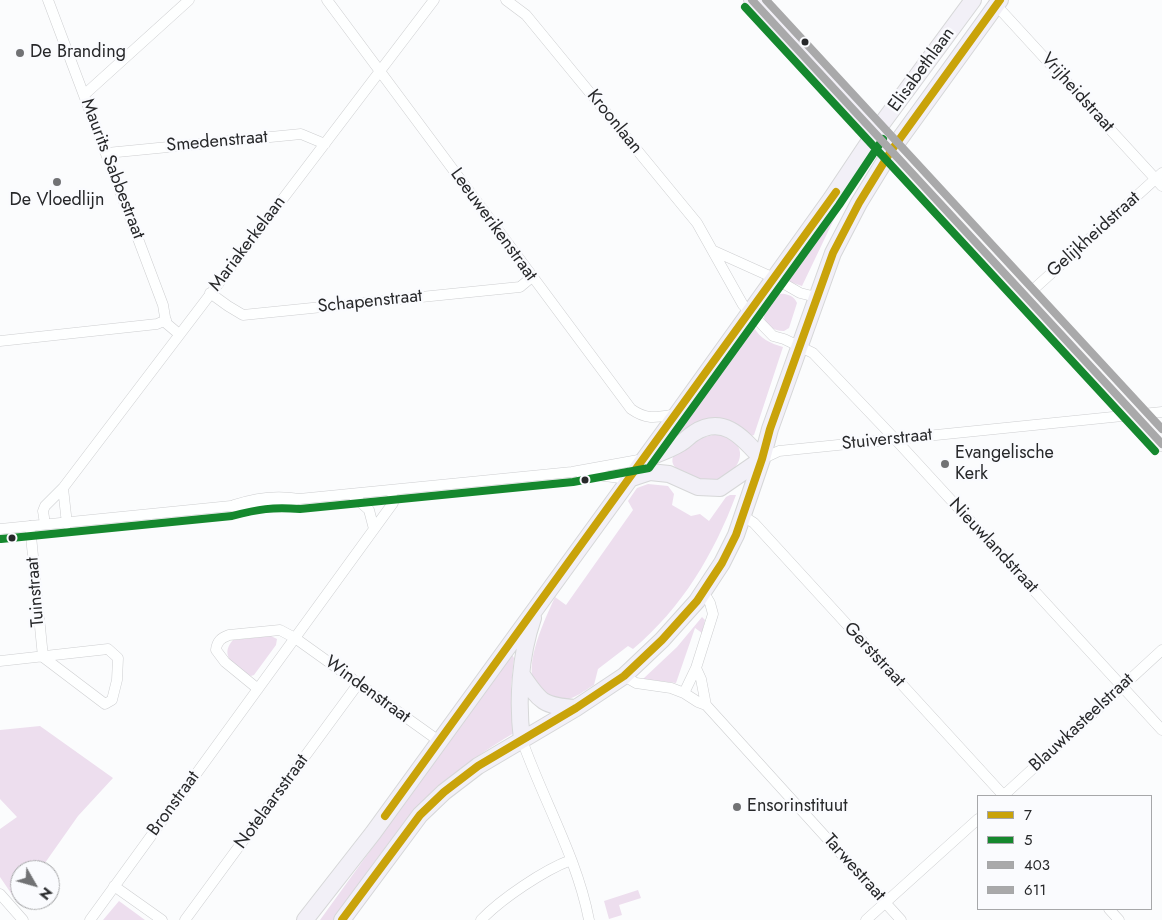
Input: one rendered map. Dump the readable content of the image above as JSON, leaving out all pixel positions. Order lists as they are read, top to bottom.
{
  "streets": {
    "main road": ["Elisabethlaan"],
    "street": [
      "Vrijheidstraat",
      "Kroonlaan",
      "Smedenstraat",
      "Maurits Sabbestraat",
      "Leeuwerikenstraat",
      "Gelijkheidstraat",
      "Mariakerkelaan",
      "Schapenstraat",
      "Stuiverstraat",
      "Nieuwlandstraat",
      "Tuinstraat",
      "Gerststraat",
      "Windenstraat",
      "Blauwkasteelstraat",
      "Notelaarsstraat",
      "Bronstraat",
      "Tarwestraat"
    ]
  },
  "crossings": [
    ["Elisabethlaan", "Vrijheidstraat"],
    ["Elisabethlaan", "Kroonlaan"],
    ["Elisabethlaan", "Leeuwerikenstraat"],
    ["Elisabethlaan", "Stuiverstraat"],
    ["Elisabethlaan", "Nieuwlandstraat"],
    ["Elisabethlaan", "Gerststraat"],
    ["Elisabethlaan", "Windenstraat"],
    ["Elisabethlaan", "Tarwestraat"],
    ["Vrijheidstraat", "Gelijkheidstraat"],
    ["Smedenstraat", "Maurits Sabbestraat"],
    ["Smedenstraat", "Mariakerkelaan"],
    ["Maurits Sabbestraat", "Mariakerkelaan"],
    ["Leeuwerikenstraat", "Mariakerkelaan"],
    ["Leeuwerikenstraat", "Schapenstraat"],
    ["Mariakerkelaan", "Schapenstraat"],
    ["Stuiverstraat", "Nieuwlandstraat"],
    ["Nieuwlandstraat", "Blauwkasteelstraat"],
    ["Windenstraat", "Notelaarsstraat"],
    ["Windenstraat", "Bronstraat"]
  ],
  "places": [
    "De Branding",
    "De Vloedlijn",
    "Evangelische Kerk",
    "Ensorinstituut"
  ],
  "lines": [
    "transit line 7",
    "transit line 403",
    "transit line 611",
    "transit line 5"
  ],
  "legend": [
    "7",
    "5",
    "403",
    "611"
  ],
  "north": "bottom right"
}
